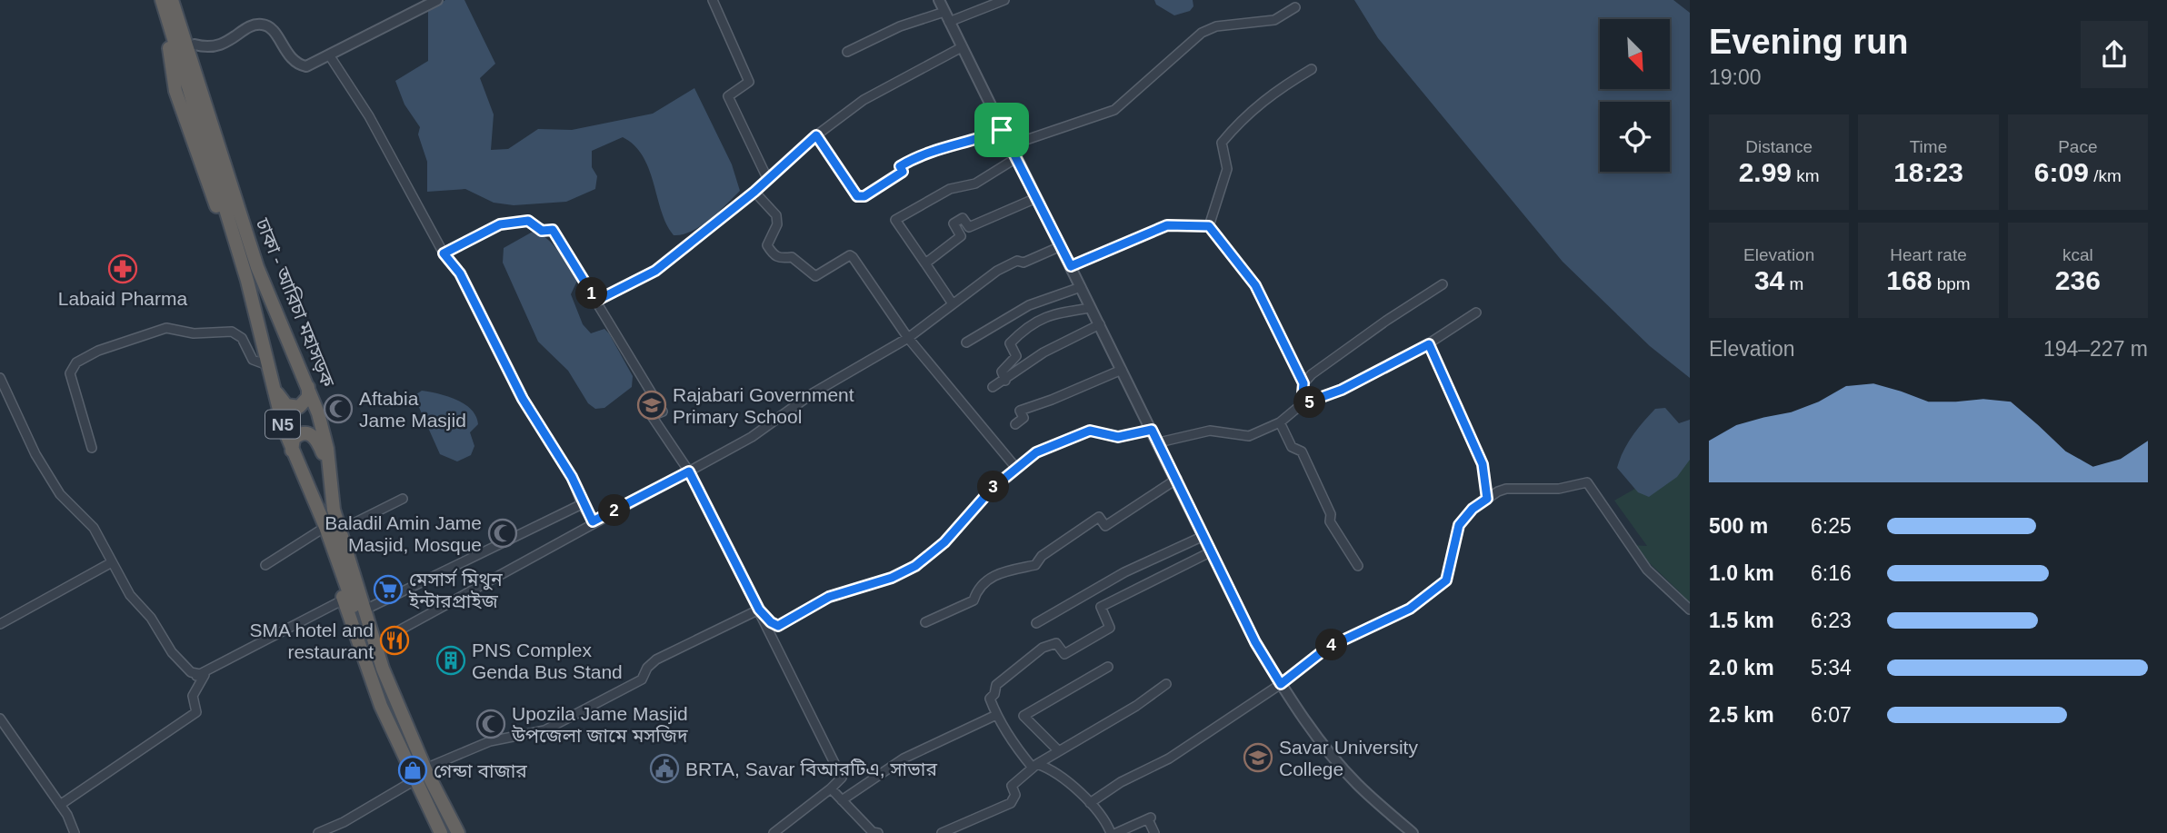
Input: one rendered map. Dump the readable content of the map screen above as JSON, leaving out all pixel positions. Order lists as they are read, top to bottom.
{
  "streets": {
    "highway": ["ঢাকা - আরিচা মহাসড়ক", "N5"]
  },
  "places": {
    "pharmacy": ["Labaid Pharma"],
    "school or university": ["Rajabari Government Primary School", "Savar University College"],
    "mosque": ["Aftabia Jame Masjid", "Baladil Amin Jame Masjid, Mosque", "Upozila Jame Masjid উপজেলা জামে মসজিদ"],
    "supermarket": ["মেসার্স মিথুন ইন্টারপ্রাইজ"],
    "restaurant": ["SMA hotel and restaurant"],
    "building": ["PNS Complex Genda Bus Stand"],
    "public building": ["BRTA, Savar বিআরটিএ, সাভার"],
    "shop": ["গেন্ডা বাজার"]
  },
  "north": "bottom right",
  "page": {
    "heading": ["Evening run", "19:00"],
    "stats": [
      ["Distance", "2.99 km"],
      ["Time", "18:23"],
      ["Pace", "6:09 /km"],
      ["Elevation", "34 m"],
      ["Heart rate", "168 bpm"],
      ["kcal", "236"]
    ],
    "pins": [
      "1",
      "5",
      "3",
      "2",
      "4"
    ],
    "chart": ["Elevation", "194–227 m"],
    "list": [
      {
        "name": "500 m",
        "note": "6:25"
      },
      {
        "name": "1.0 km",
        "note": "6:16"
      },
      {
        "name": "1.5 km",
        "note": "6:23"
      },
      {
        "name": "2.0 km",
        "note": "5:34"
      },
      {
        "name": "2.5 km",
        "note": "6:07"
      }
    ]
  }
}
